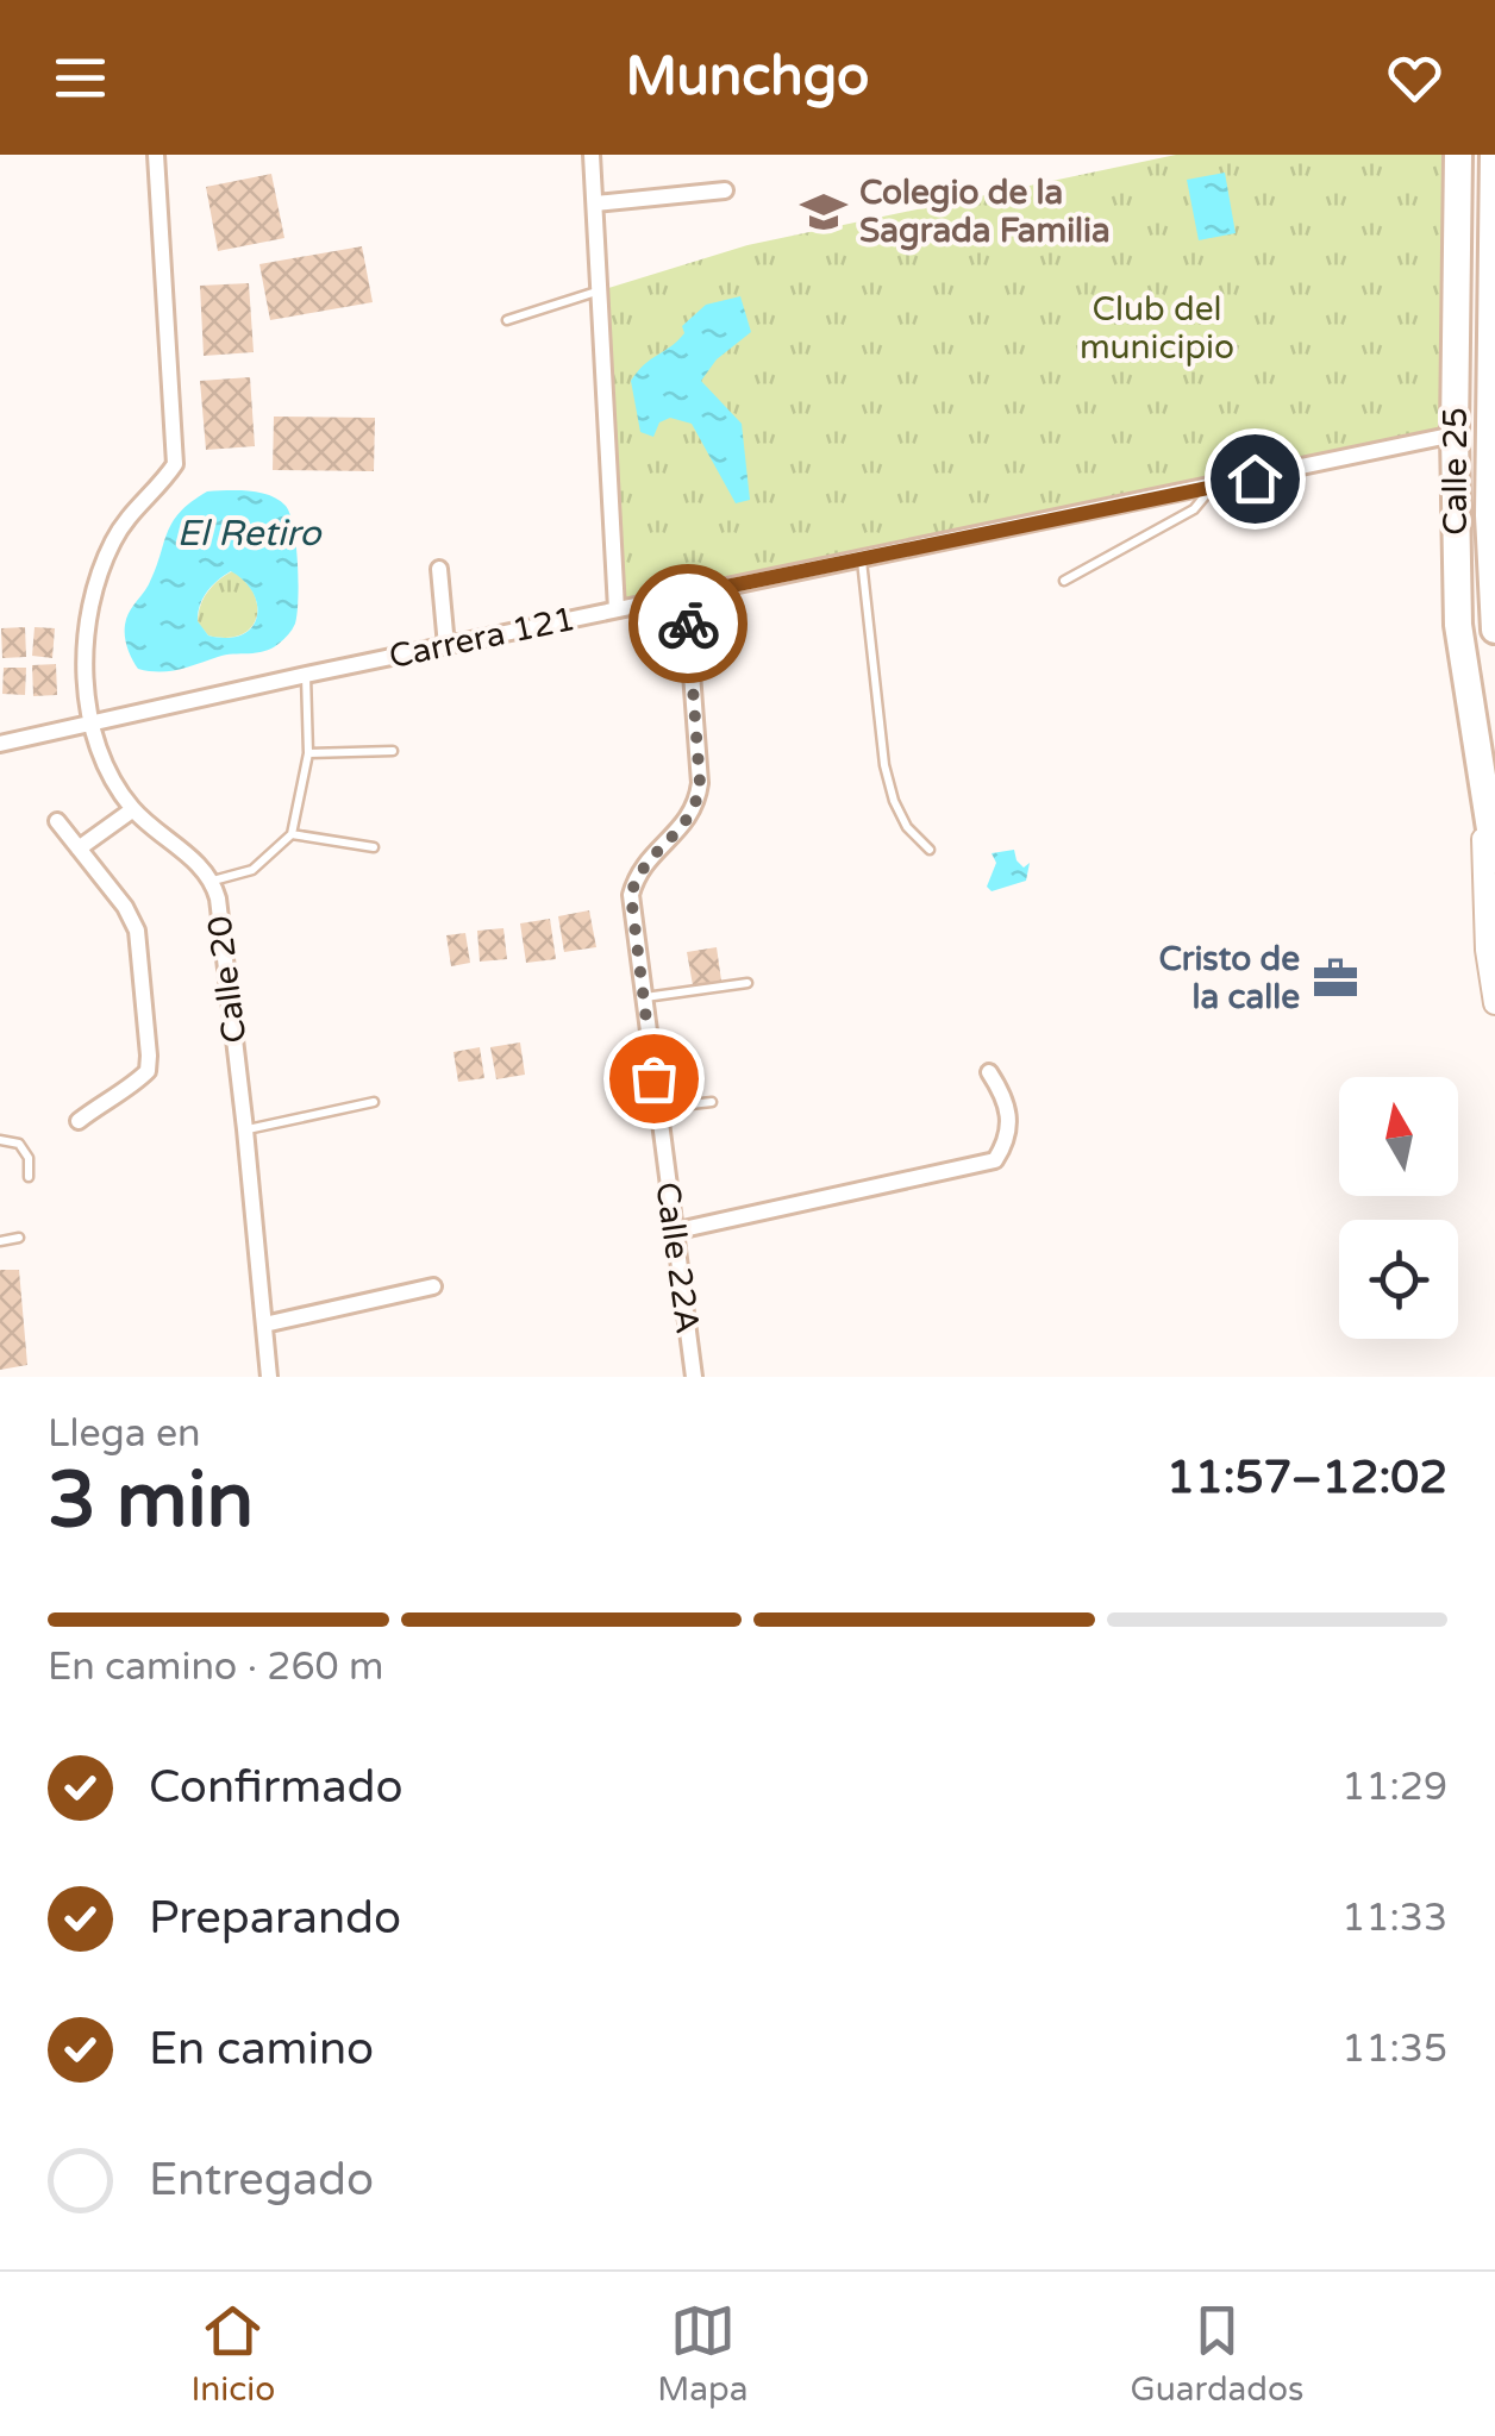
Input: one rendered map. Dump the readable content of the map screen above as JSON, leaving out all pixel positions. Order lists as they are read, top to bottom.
{
  "streets": {
    "highway": ["Calle 25"],
    "street": ["Carrera 121", "Calle 20", "Calle 22A"]
  },
  "crossings": [
    ["Calle 25", "Carrera 121"],
    ["Carrera 121", "Calle 20"],
    ["Carrera 121", "Calle 22A"]
  ],
  "water": ["El Retiro"],
  "parks": ["Club del municipio"],
  "places": {
    "school or university": ["Colegio de la Sagrada Familia"],
    "office": ["Cristo de la calle"]
  },
  "north": "top",
  "page": {
    "header": "Munchgo",
    "heading": ["3 min", "Llega en", "11:57–12:02"],
    "bar": "En camino · 260 m",
    "list": [
      ["Confirmado", "11:29"],
      ["Preparando", "11:33"],
      ["En camino", "11:35"],
      "Entregado"
    ],
    "tabs": ["Inicio", "Mapa", "Guardados"]
  }
}
